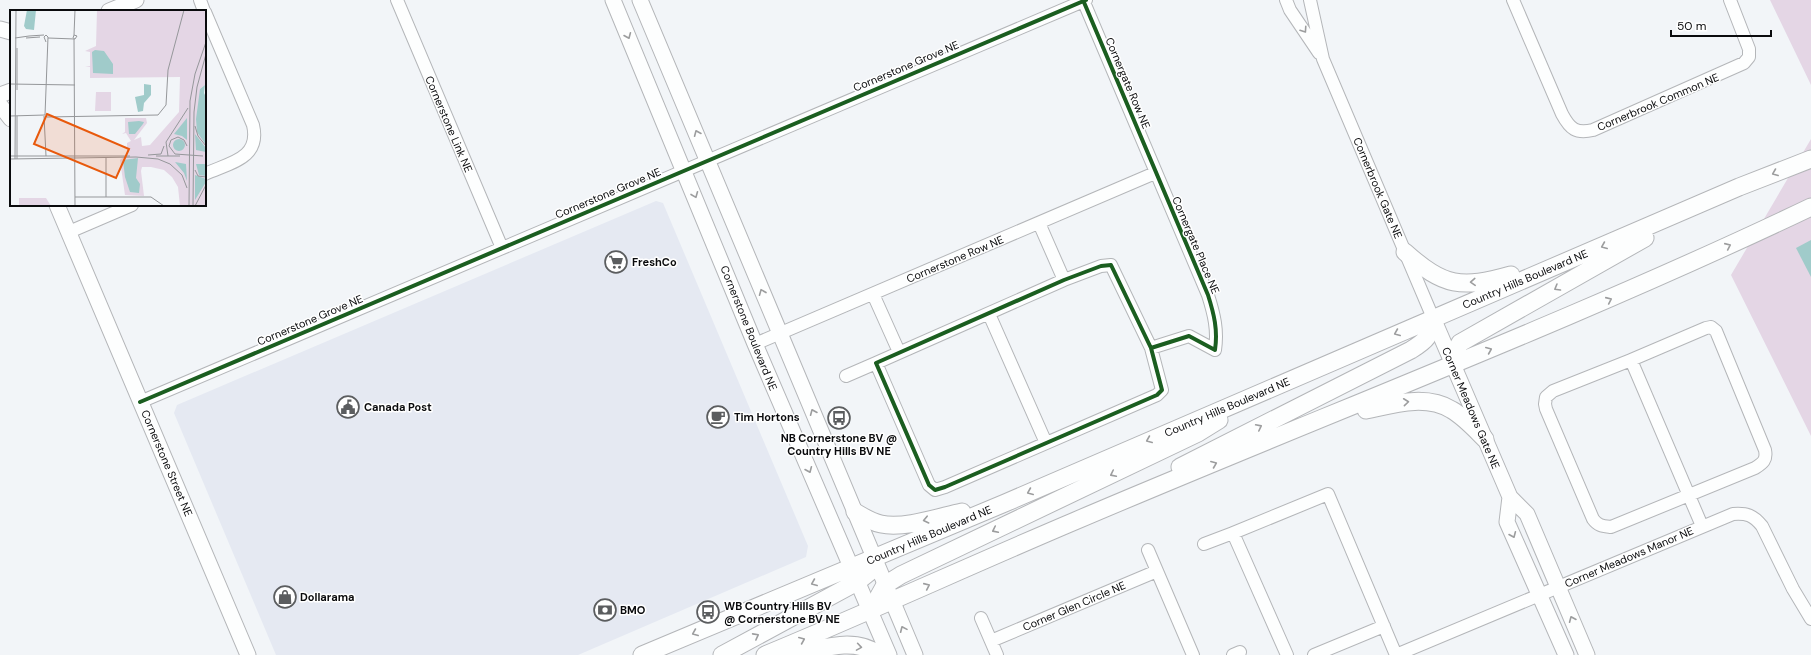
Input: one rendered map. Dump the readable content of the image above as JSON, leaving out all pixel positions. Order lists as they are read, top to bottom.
{
  "streets": {
    "main road": ["Country Hills Boulevard NE"],
    "street": [
      "Cornerstone Grove NE",
      "Cornergate Row NE",
      "Cornerbrook Common NE",
      "Cornerstone Link NE",
      "Cornerbrook Gate NE",
      "Cornergate Place NE",
      "Cornerstone Row NE",
      "Cornerstone Boulevard NE",
      "Corner Meadows Gate NE",
      "Cornerstone Street NE",
      "Corner Meadows Manor NE",
      "Corner Glen Circle NE"
    ]
  },
  "crossings": [
    ["Cornerstone Grove NE", "Cornergate Row NE"],
    ["Cornerstone Grove NE", "Cornerstone Link NE"],
    ["Cornerstone Grove NE", "Cornerstone Boulevard NE"],
    ["Cornerstone Grove NE", "Cornerstone Street NE"],
    ["Cornergate Row NE", "Cornergate Place NE"],
    ["Cornergate Row NE", "Cornerstone Row NE"],
    ["Cornerbrook Gate NE", "Country Hills Boulevard NE"],
    ["Cornerbrook Gate NE", "Corner Meadows Gate NE"],
    ["Cornergate Place NE", "Cornerstone Row NE"],
    ["Cornerstone Row NE", "Cornerstone Boulevard NE"],
    ["Country Hills Boulevard NE", "Corner Meadows Gate NE"],
    ["Corner Meadows Gate NE", "Corner Meadows Manor NE"]
  ],
  "places": {
    "supermarket": ["FreshCo"],
    "public building": ["Canada Post"],
    "cafe": ["Tim Hortons"],
    "bus stop": ["NB Cornerstone BV @ Country Hills BV NE", "WB Country Hills BV @ Cornerstone BV NE"],
    "shop": ["Dollarama"],
    "bank": ["BMO"]
  },
  "scale_bar": "50 m"
}
